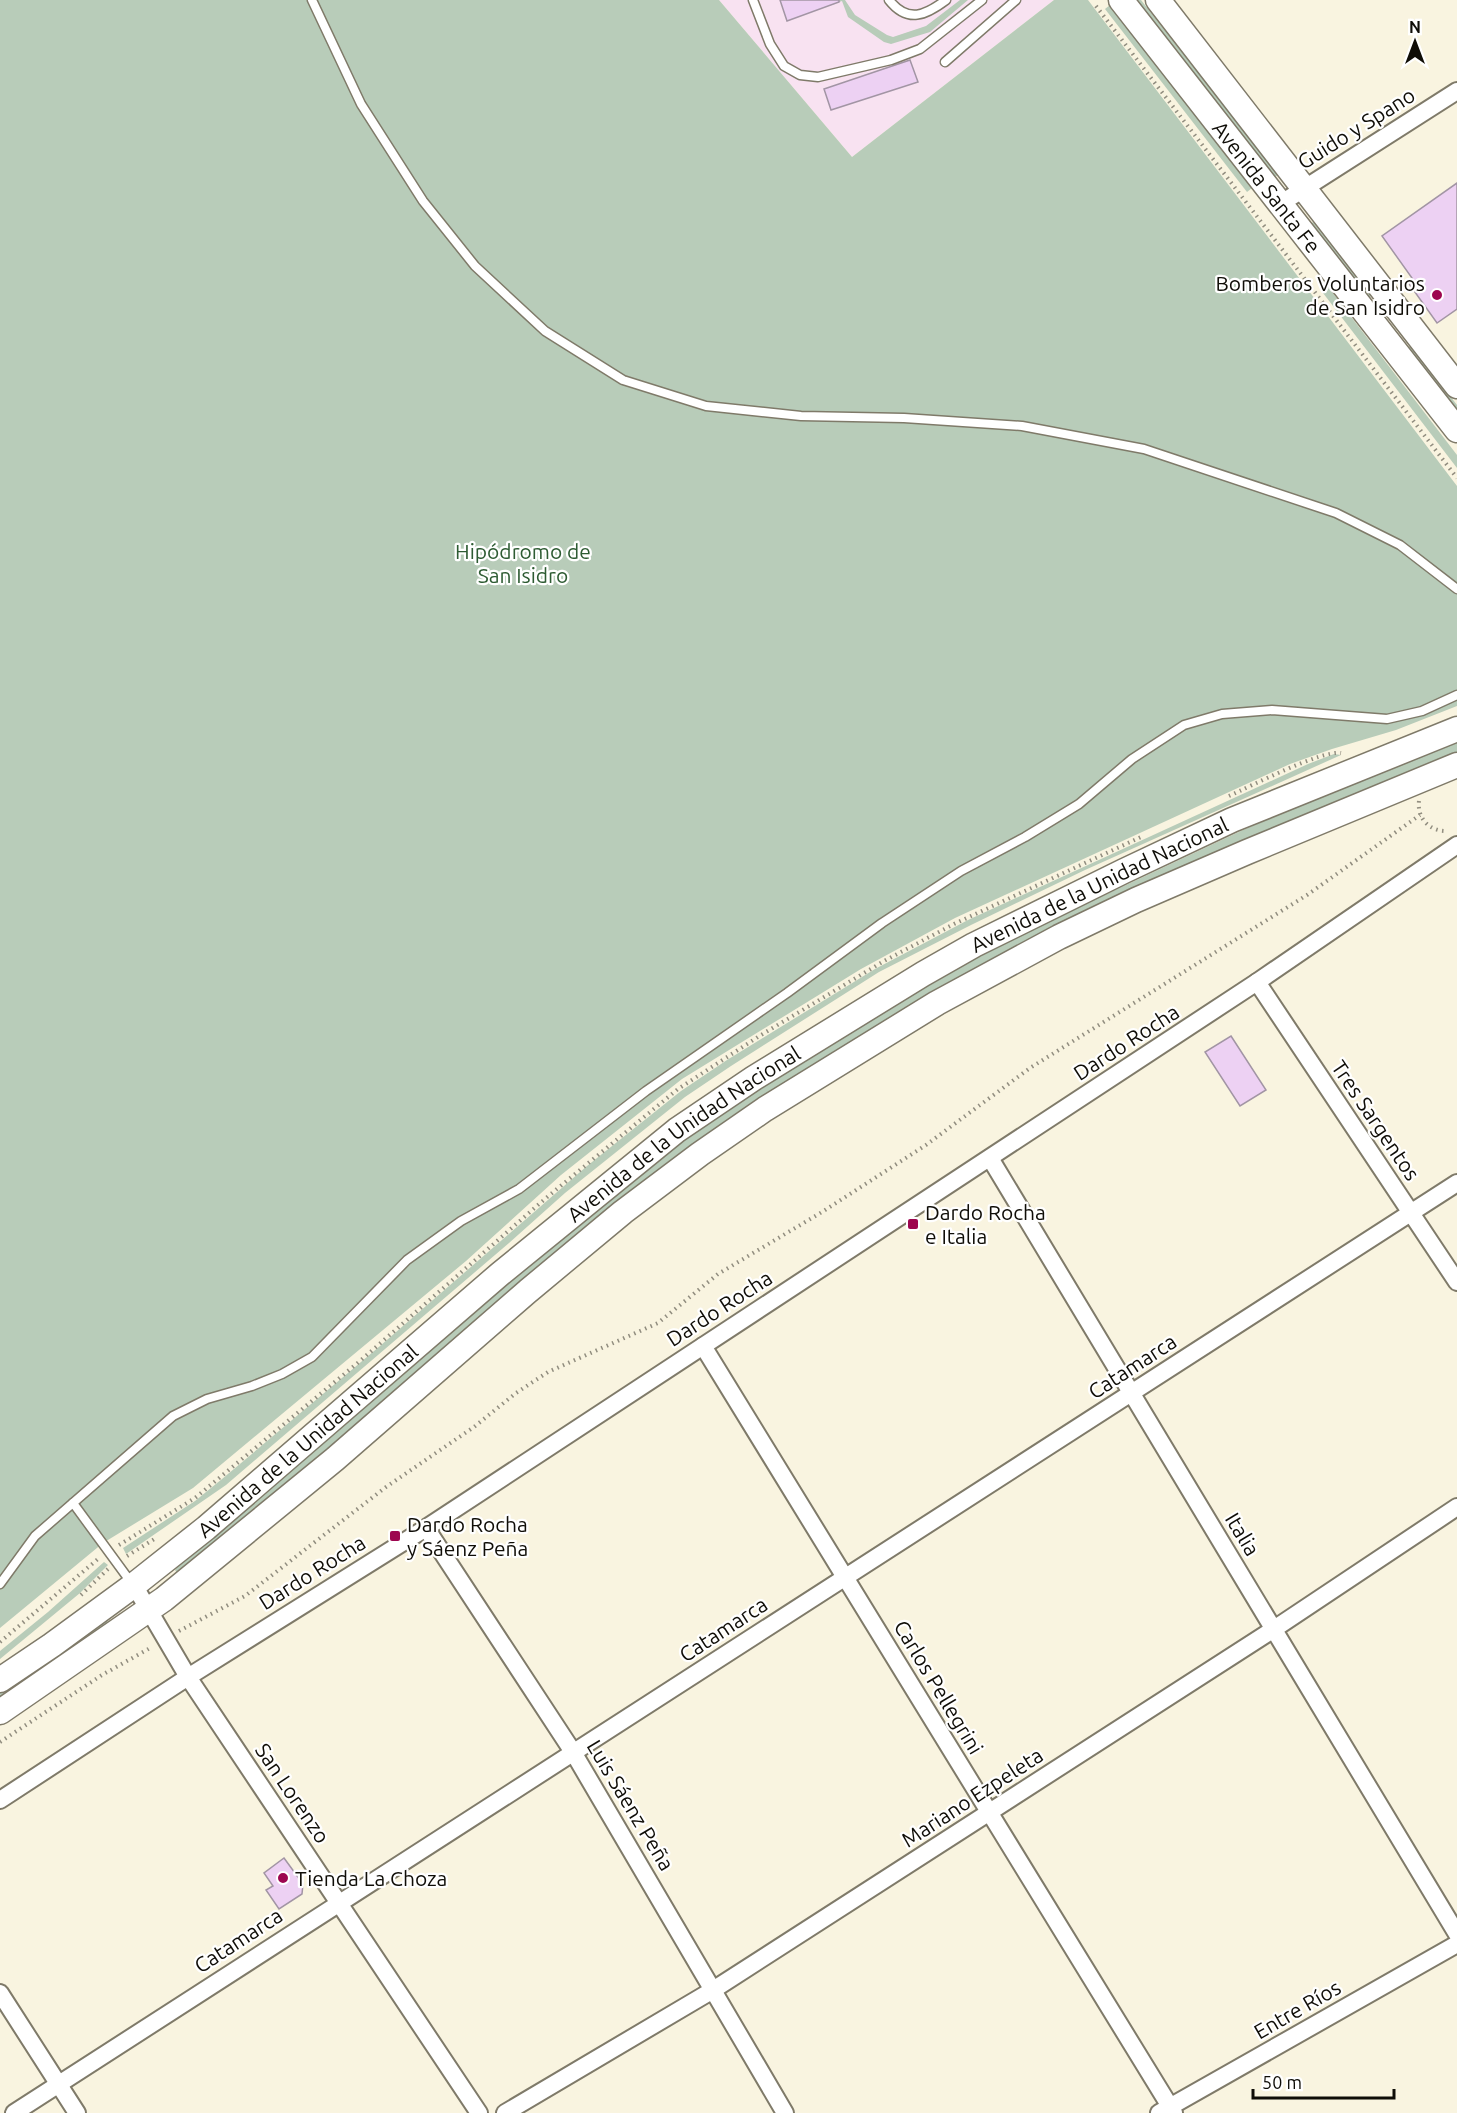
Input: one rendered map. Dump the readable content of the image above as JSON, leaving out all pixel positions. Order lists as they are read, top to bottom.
{
  "streets": {
    "main road": ["Avenida Santa Fe", "Avenida de la Unidad Nacional"],
    "street": [
      "Guido y Spano",
      "Dardo Rocha",
      "Tres Sargentos",
      "Catamarca",
      "Italia",
      "Carlos Pellegrini",
      "San Lorenzo",
      "Mariano Ezpeleta",
      "Luis Sáenz Peña",
      "Entre Ríos"
    ]
  },
  "crossings": [
    ["Guido y Spano", "Avenida Santa Fe"],
    ["Avenida de la Unidad Nacional", "San Lorenzo"],
    ["Dardo Rocha", "Tres Sargentos"],
    ["Dardo Rocha", "Italia"],
    ["Dardo Rocha", "Carlos Pellegrini"],
    ["Dardo Rocha", "San Lorenzo"],
    ["Dardo Rocha", "Luis Sáenz Peña"],
    ["Tres Sargentos", "Catamarca"],
    ["Catamarca", "Italia"],
    ["Catamarca", "Carlos Pellegrini"],
    ["Catamarca", "San Lorenzo"],
    ["Catamarca", "Luis Sáenz Peña"],
    ["Italia", "Mariano Ezpeleta"],
    ["Carlos Pellegrini", "Mariano Ezpeleta"],
    ["Carlos Pellegrini", "Entre Ríos"],
    ["Mariano Ezpeleta", "Luis Sáenz Peña"]
  ],
  "parks": ["Hipódromo de San Isidro"],
  "places": {
    "other": ["Bomberos Voluntarios de San Isidro", "Tienda La Choza"],
    "transit": ["Dardo Rocha e Italia", "Dardo Rocha y Sáenz Peña"]
  },
  "scale_bar": "50 m",
  "north": "top"
}
